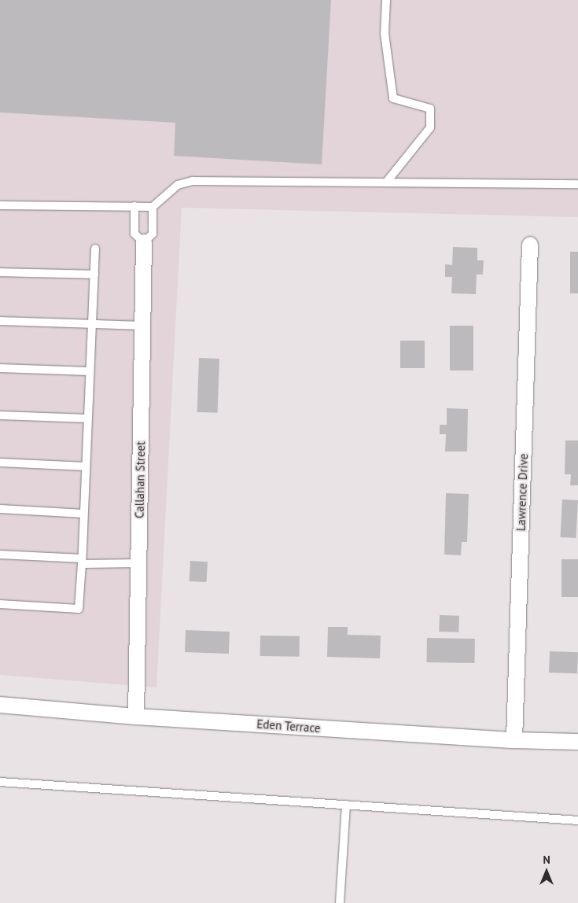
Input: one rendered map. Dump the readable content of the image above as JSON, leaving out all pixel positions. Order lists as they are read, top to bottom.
{
  "streets": {
    "street": ["Callahan Street", "Lawrence Drive", "Eden Terrace"]
  },
  "crossings": [
    ["Callahan Street", "Eden Terrace"],
    ["Lawrence Drive", "Eden Terrace"]
  ],
  "north": "top"
}
